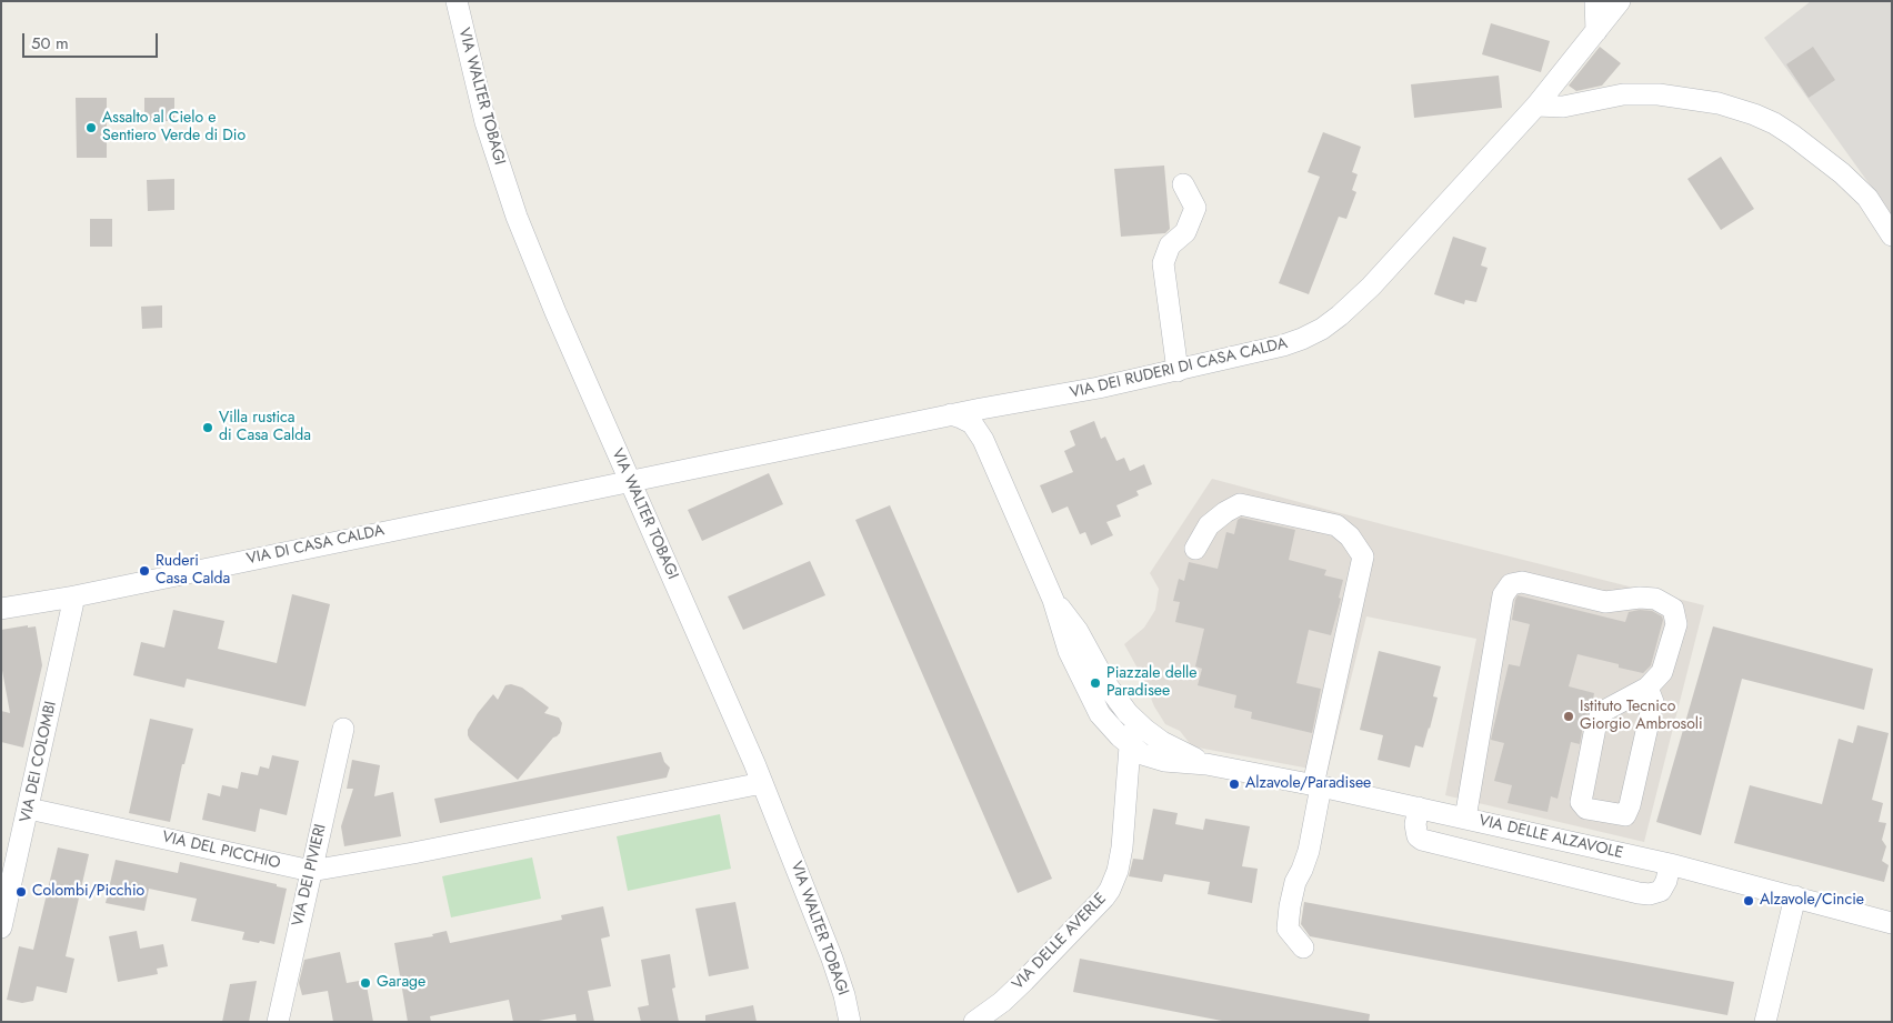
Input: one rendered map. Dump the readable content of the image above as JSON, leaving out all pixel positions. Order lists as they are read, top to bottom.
{
  "streets": {
    "street": [
      "VIA WALTER TOBAGI",
      "VIA DEI RUDERI DI CASA CALDA",
      "VIA DI CASA CALDA",
      "VIA DEI COLOMBI",
      "VIA DELLE ALZAVOLE",
      "VIA DEL PICCHIO",
      "VIA DEI PIVIERI",
      "VIA DELLE AVERLE"
    ]
  },
  "crossings": [
    ["VIA WALTER TOBAGI", "VIA DEI RUDERI DI CASA CALDA"],
    ["VIA WALTER TOBAGI", "VIA DI CASA CALDA"],
    ["VIA WALTER TOBAGI", "VIA DEL PICCHIO"],
    ["VIA DEI RUDERI DI CASA CALDA", "VIA DI CASA CALDA"],
    ["VIA DI CASA CALDA", "VIA DEI COLOMBI"],
    ["VIA DEI COLOMBI", "VIA DEL PICCHIO"],
    ["VIA DEL PICCHIO", "VIA DEI PIVIERI"]
  ],
  "places": [
    "Assalto al Cielo e Sentiero Verde di Dio",
    "Villa rustica di Casa Calda",
    "Ruderi Casa Calda",
    "Piazzale delle Paradisee",
    "Istituto Tecnico Giorgio Ambrosoli",
    "Alzavole/Paradisee",
    "Colombi/Picchio",
    "Alzavole/Cincie",
    "Garage"
  ],
  "scale_bar": "50 m"
}
